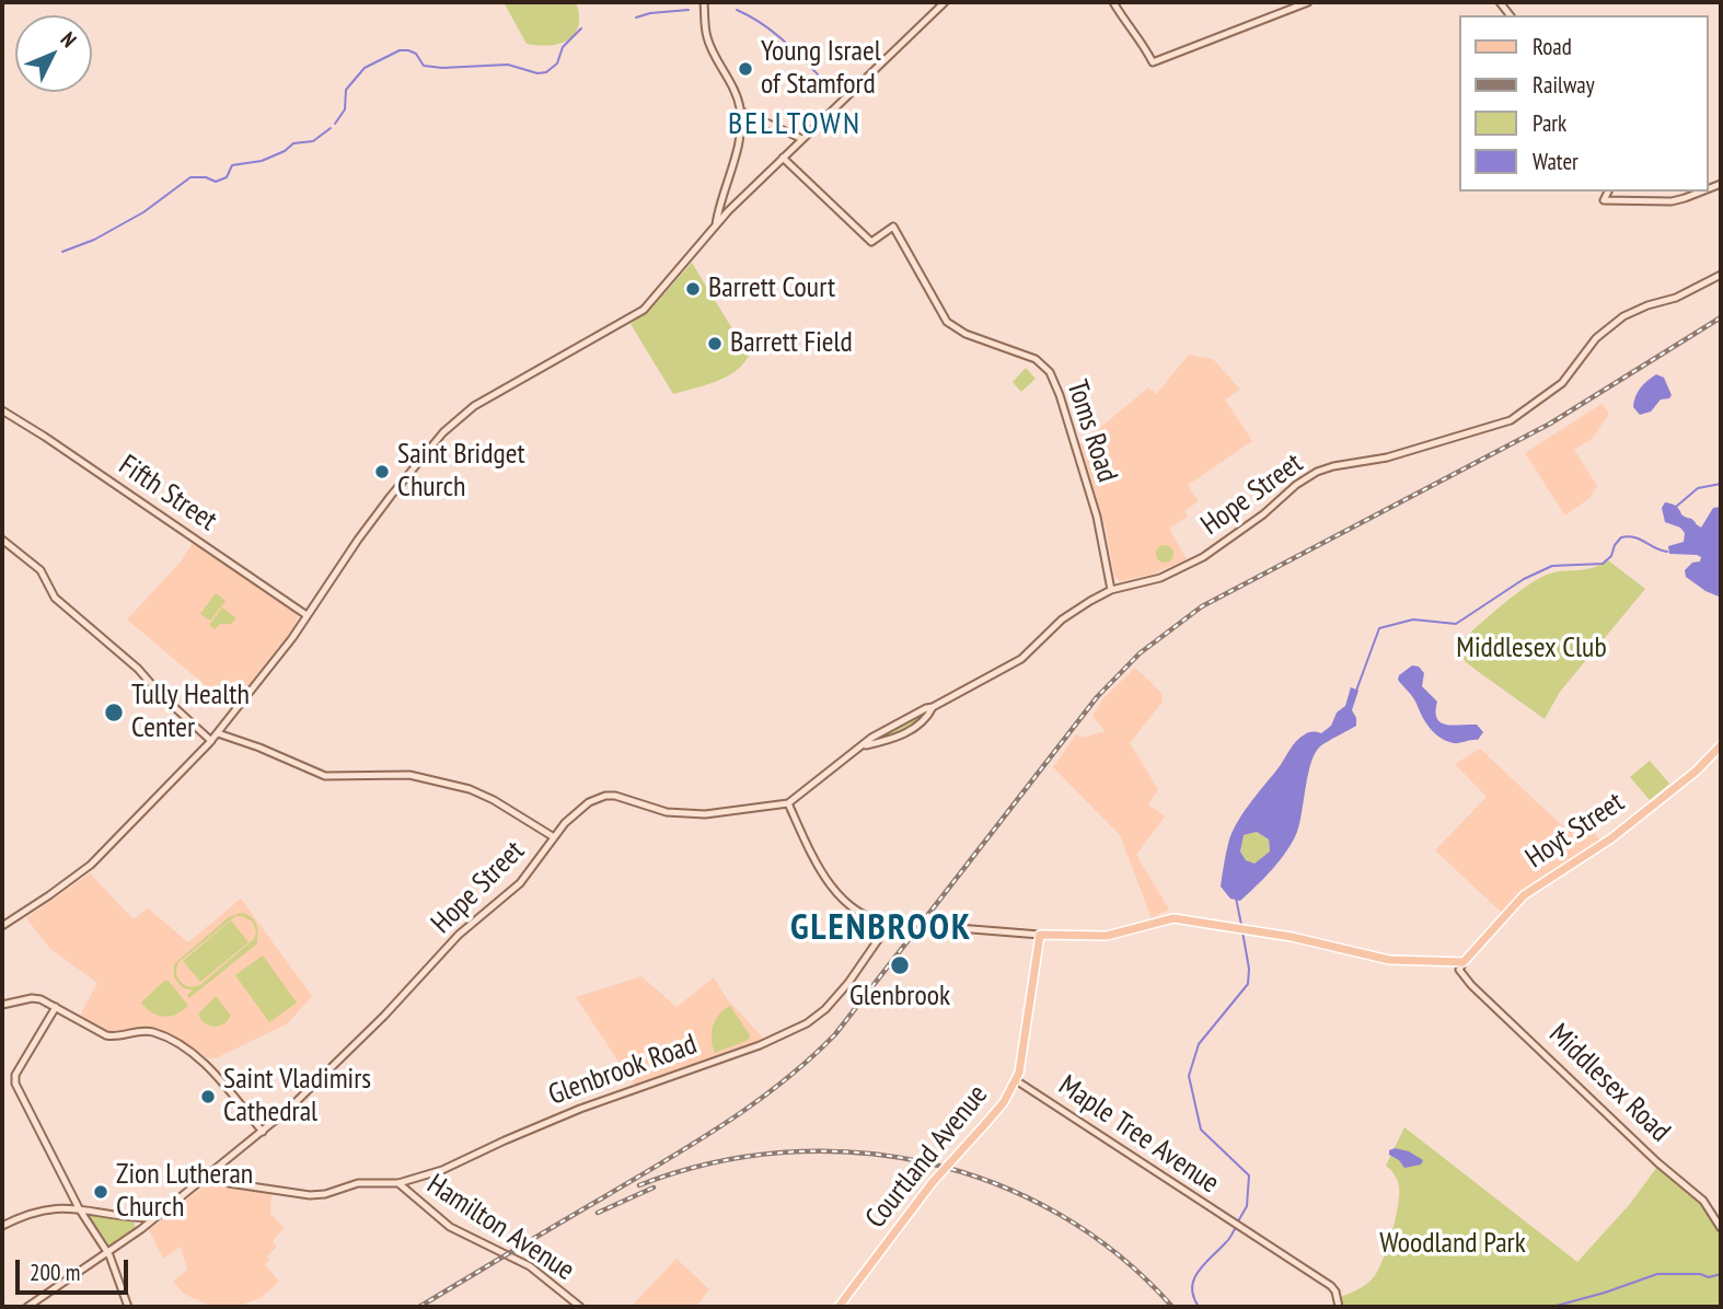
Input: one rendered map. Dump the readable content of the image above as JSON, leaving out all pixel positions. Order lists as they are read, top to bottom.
{
  "streets": {
    "main road": ["Hoyt Street", "Courtland Avenue"],
    "street": [
      "Toms Road",
      "Fifth Street",
      "Hope Street",
      "Glenbrook Road",
      "Middlesex Road",
      "Maple Tree Avenue",
      "Hamilton Avenue"
    ]
  },
  "crossings": [
    ["Toms Road", "Hope Street"],
    ["Hope Street", "Glenbrook Road"],
    ["Hoyt Street", "Middlesex Road"],
    ["Glenbrook Road", "Hamilton Avenue"],
    ["Maple Tree Avenue", "Courtland Avenue"]
  ],
  "districts": ["BELLTOWN", "GLENBROOK"],
  "parks": ["Middlesex Club", "Woodland Park"],
  "places": [
    "Young Israel of Stamford",
    "Barrett Court",
    "Barrett Field",
    "Saint Bridget Church",
    "Tully Health Center",
    "Glenbrook",
    "Saint Vladimirs Cathedral",
    "Zion Lutheran Church"
  ],
  "legend": [
    "Road",
    "Railway",
    "Park",
    "Water"
  ],
  "scale_bar": "200 m",
  "north": "top right"
}
